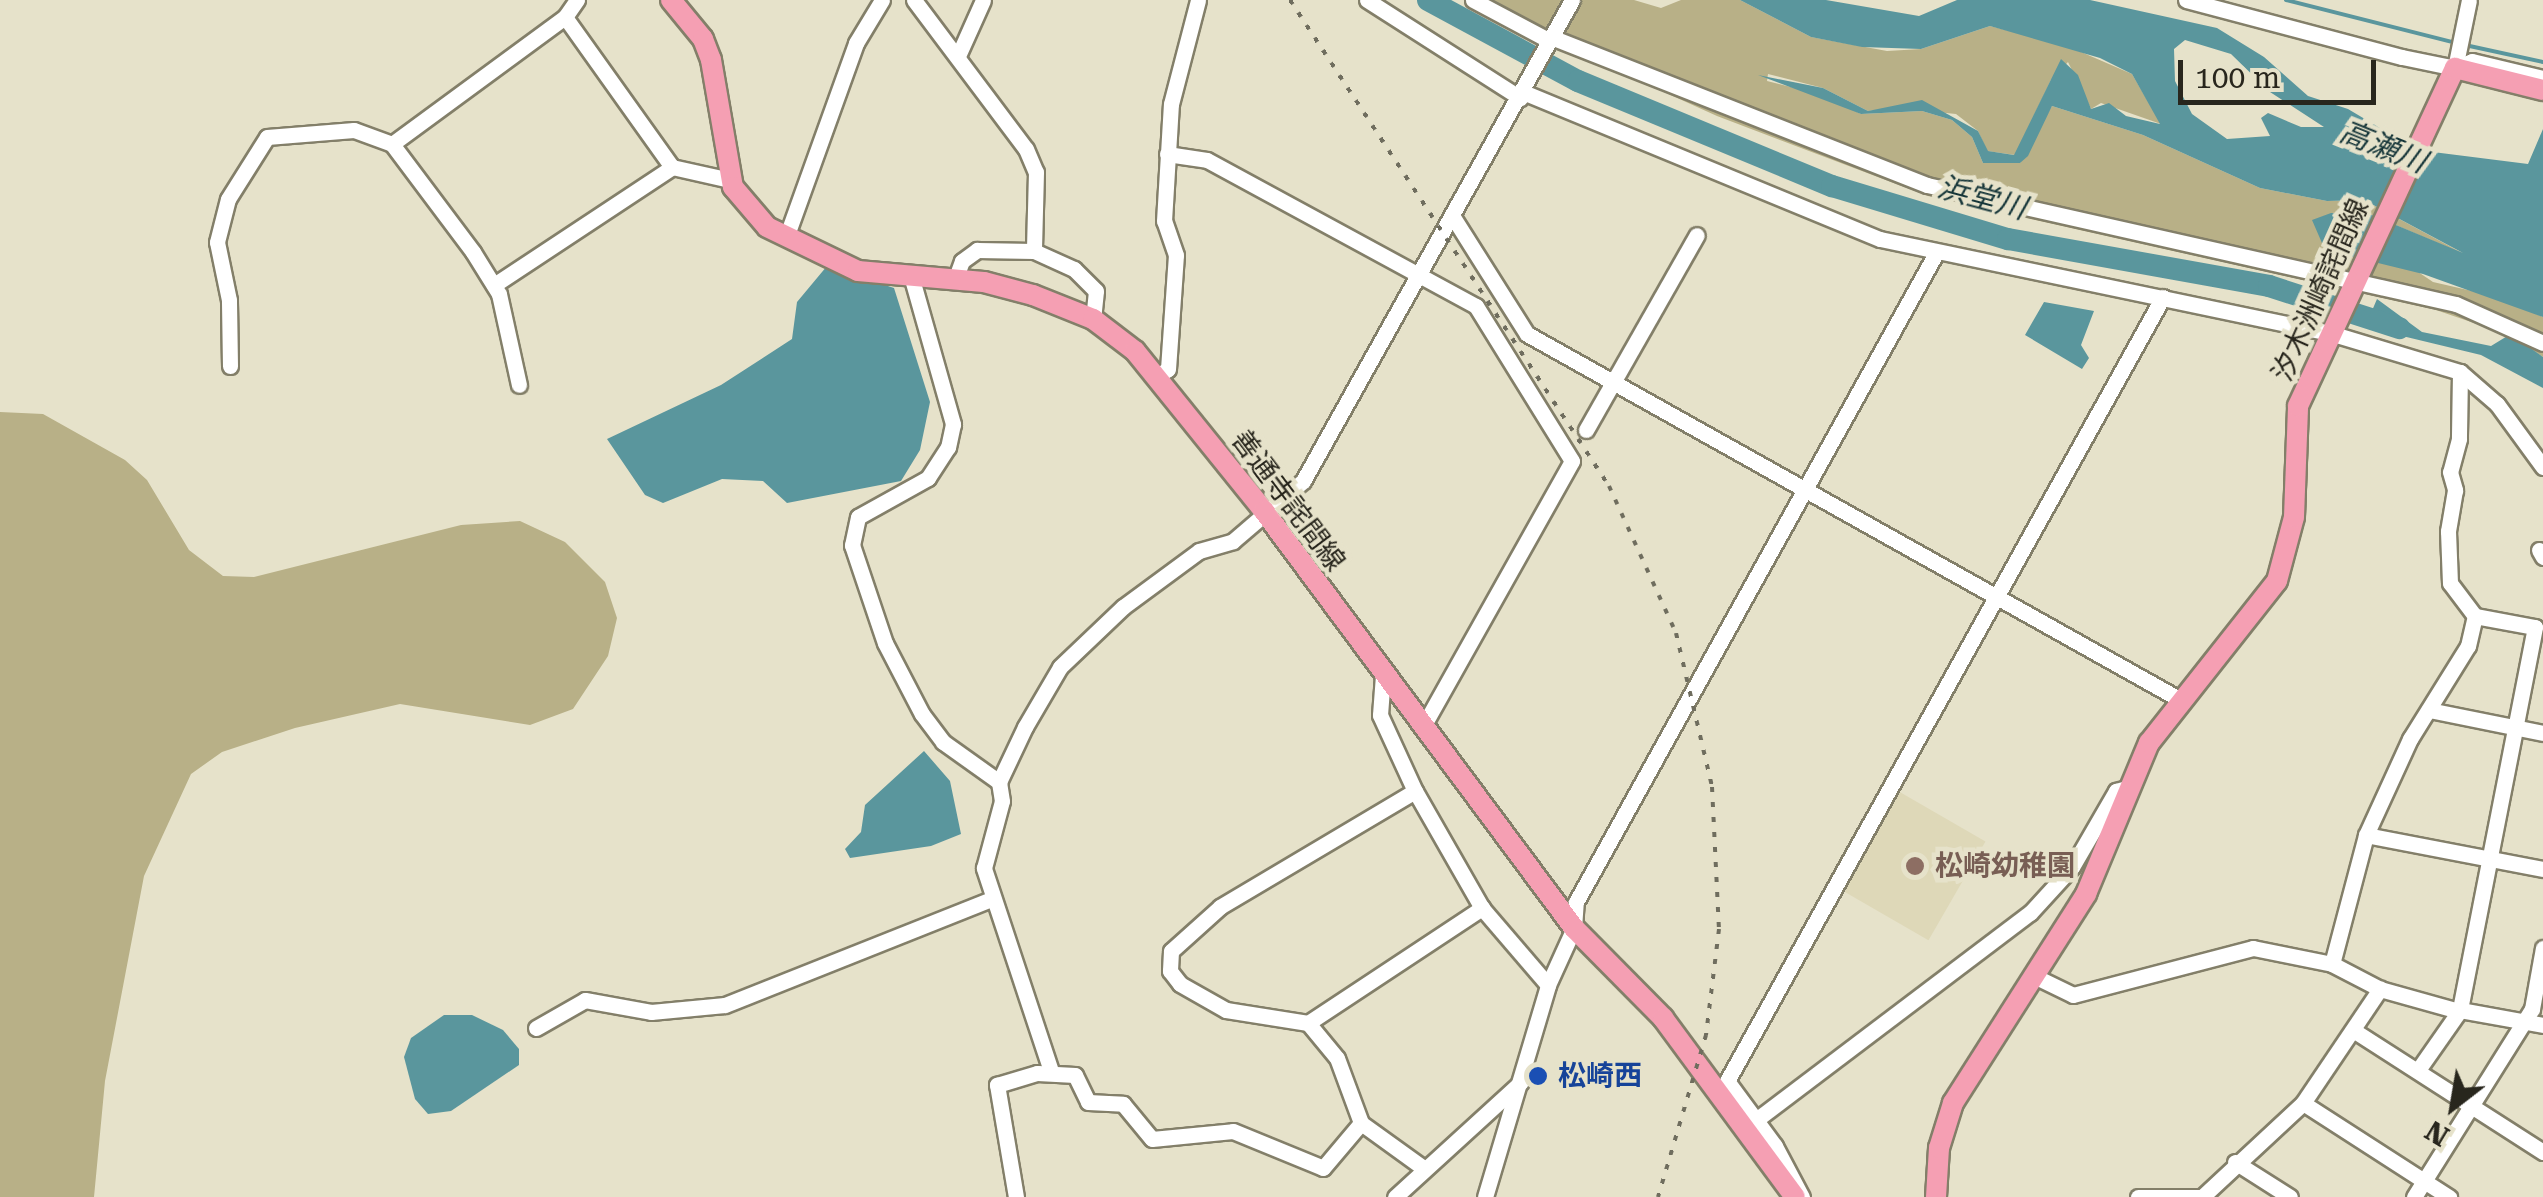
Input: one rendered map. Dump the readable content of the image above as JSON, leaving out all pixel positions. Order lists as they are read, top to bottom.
{
  "streets": {
    "main road": ["汐木洲崎詫間線", "善通寺詫間線"]
  },
  "water": ["高瀬川", "浜堂川"],
  "places": ["松崎幼稚園", "松崎西"],
  "scale_bar": "100 m",
  "north": "bottom left"
}
